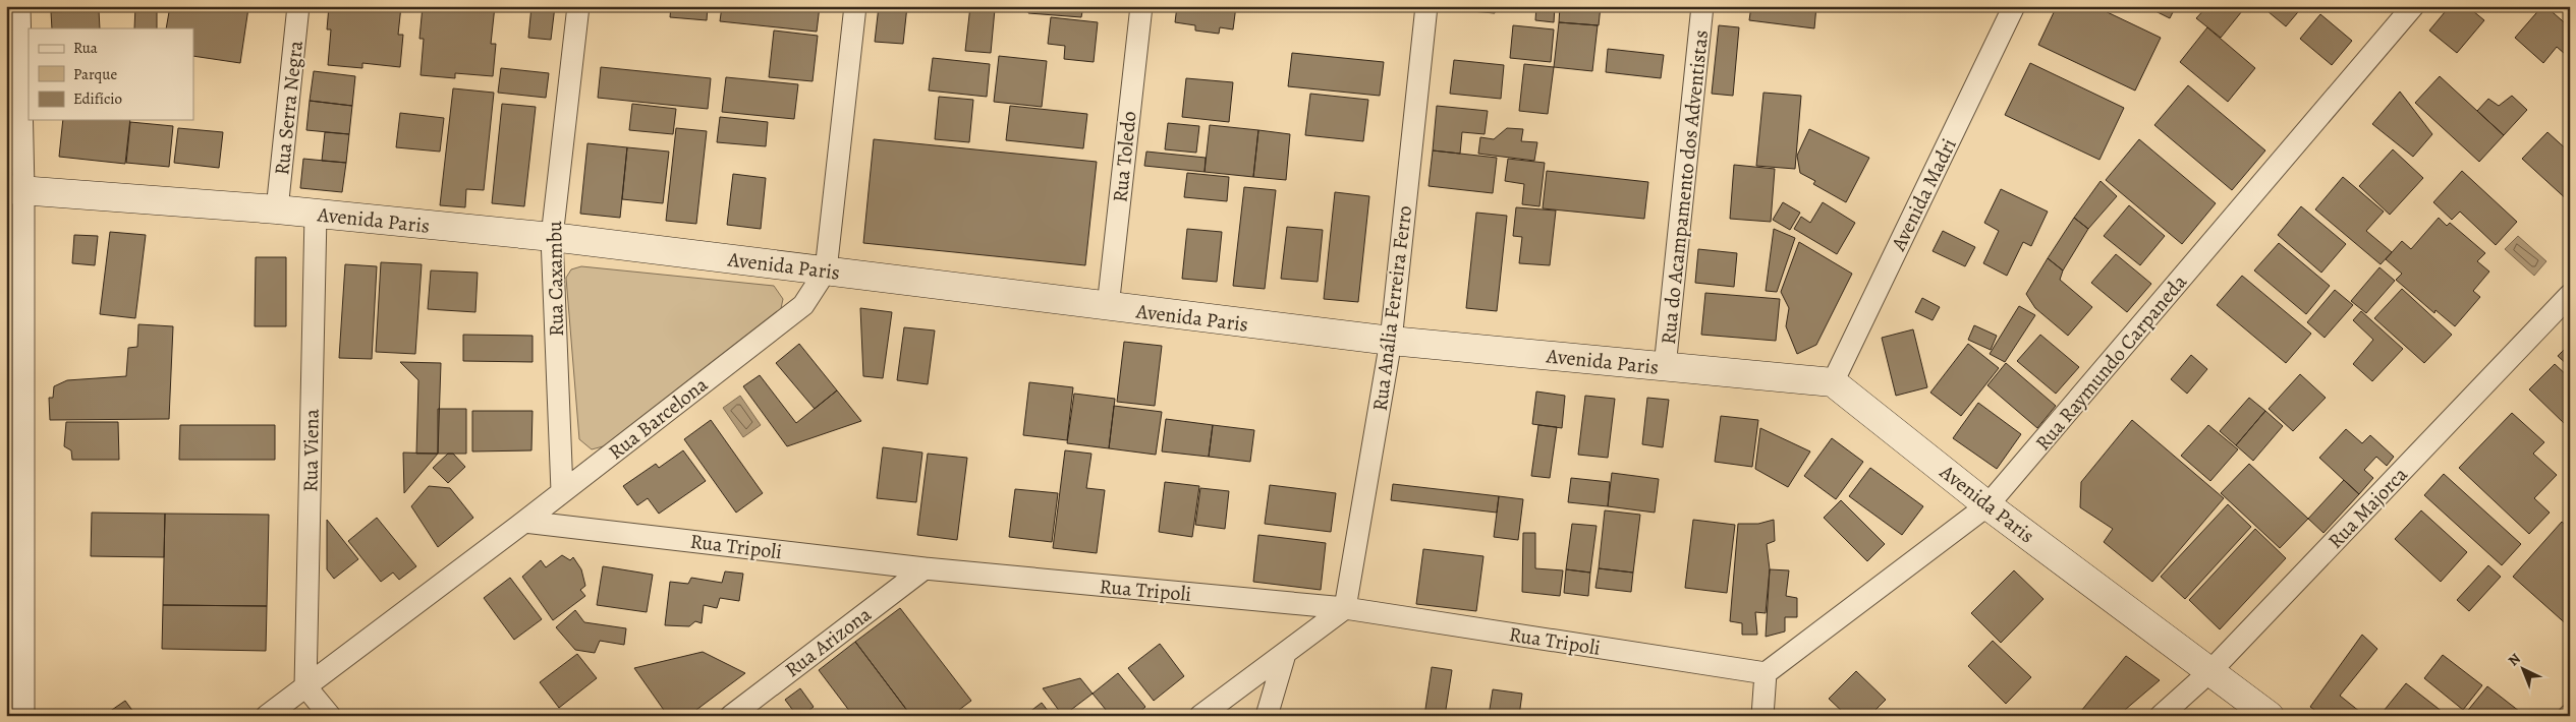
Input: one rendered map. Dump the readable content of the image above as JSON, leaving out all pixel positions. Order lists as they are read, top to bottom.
{
  "streets": {
    "street": [
      "Rua Serra Negra",
      "Rua Toledo",
      "Rua do Acampamento dos Adventistas",
      "Avenida Madri",
      "Avenida Paris",
      "Rua Caxambu",
      "Rua Anália Ferreira Ferro",
      "Rua Raymundo Carpaneda",
      "Rua Barcelona",
      "Rua Viena",
      "Rua Majorca",
      "Rua Tripoli",
      "Rua Arizona"
    ]
  },
  "crossings": [
    ["Rua Serra Negra", "Avenida Paris"],
    ["Rua Toledo", "Avenida Paris"],
    ["Rua do Acampamento dos Adventistas", "Avenida Paris"],
    ["Avenida Madri", "Avenida Paris"],
    ["Avenida Paris", "Rua Caxambu"],
    ["Avenida Paris", "Rua Anália Ferreira Ferro"],
    ["Avenida Paris", "Rua Raymundo Carpaneda"],
    ["Avenida Paris", "Rua Barcelona"],
    ["Avenida Paris", "Rua Viena"],
    ["Avenida Paris", "Rua Majorca"],
    ["Rua Caxambu", "Rua Barcelona"],
    ["Rua Anália Ferreira Ferro", "Rua Tripoli"],
    ["Rua Raymundo Carpaneda", "Rua Tripoli"],
    ["Rua Barcelona", "Rua Viena"],
    ["Rua Barcelona", "Rua Tripoli"],
    ["Rua Tripoli", "Rua Arizona"]
  ],
  "legend": ["Rua", "Parque", "Edifício"],
  "north": "top left"
}
